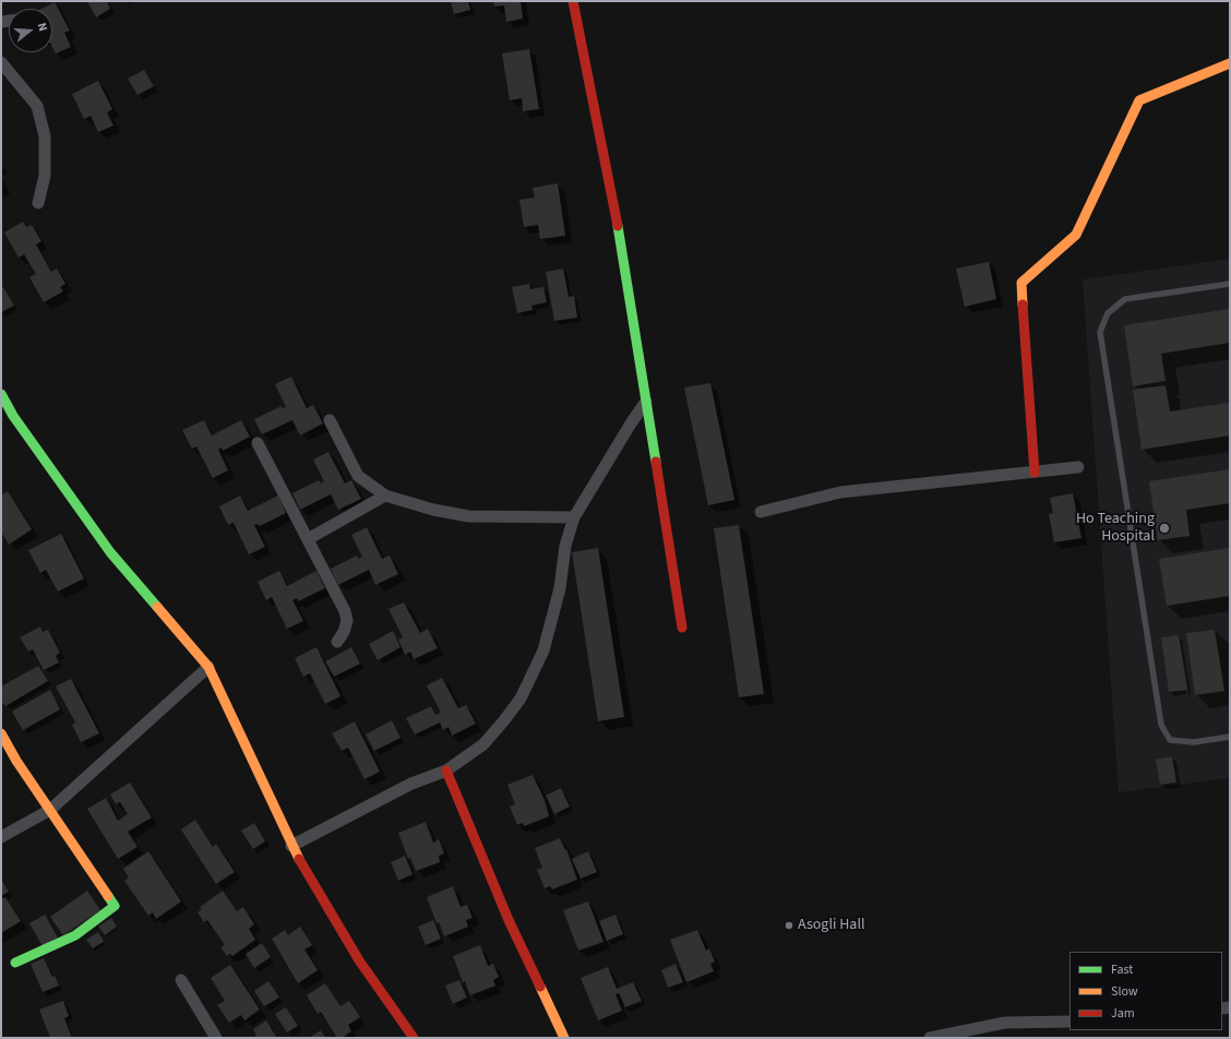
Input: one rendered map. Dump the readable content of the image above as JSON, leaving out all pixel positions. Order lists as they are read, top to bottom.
{
  "places": ["Ho Teaching Hospital", "Asogli Hall"],
  "legend": ["Fast", "Slow", "Jam"],
  "north": "right"
}
